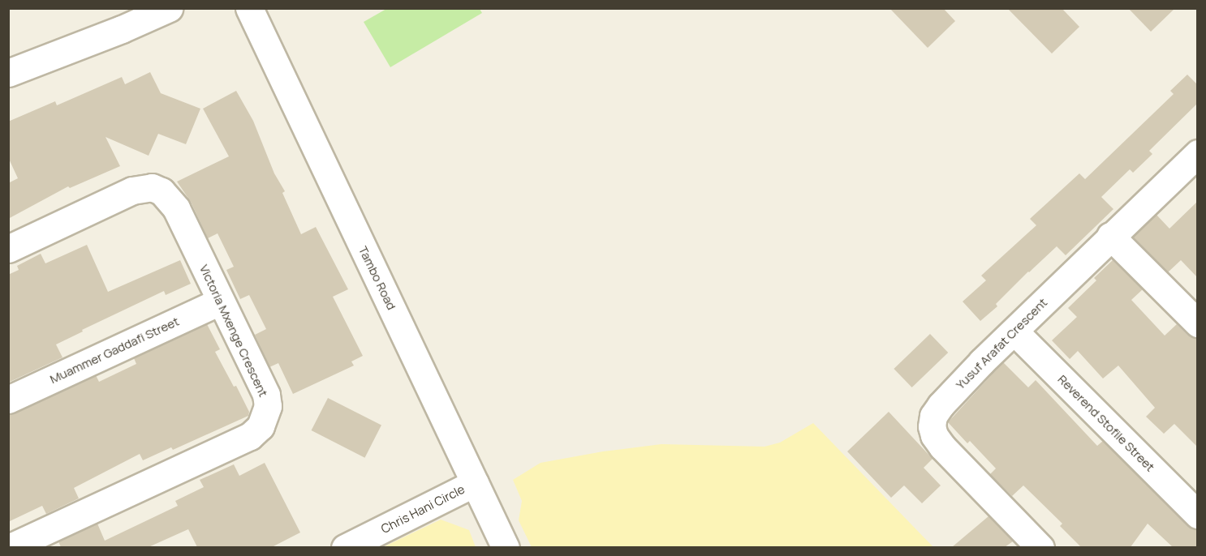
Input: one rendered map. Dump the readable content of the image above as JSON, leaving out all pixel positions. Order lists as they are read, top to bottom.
{
  "streets": {
    "street": [
      "Tambo Road",
      "Victoria Mxenge Crescent",
      "Yusuf Arafat Crescent",
      "Muammer Gaddafi Street",
      "Reverend Stofile Street",
      "Chris Hani Circle"
    ]
  },
  "crossings": [
    ["Tambo Road", "Chris Hani Circle"],
    ["Victoria Mxenge Crescent", "Muammer Gaddafi Street"],
    ["Yusuf Arafat Crescent", "Reverend Stofile Street"]
  ]
}
